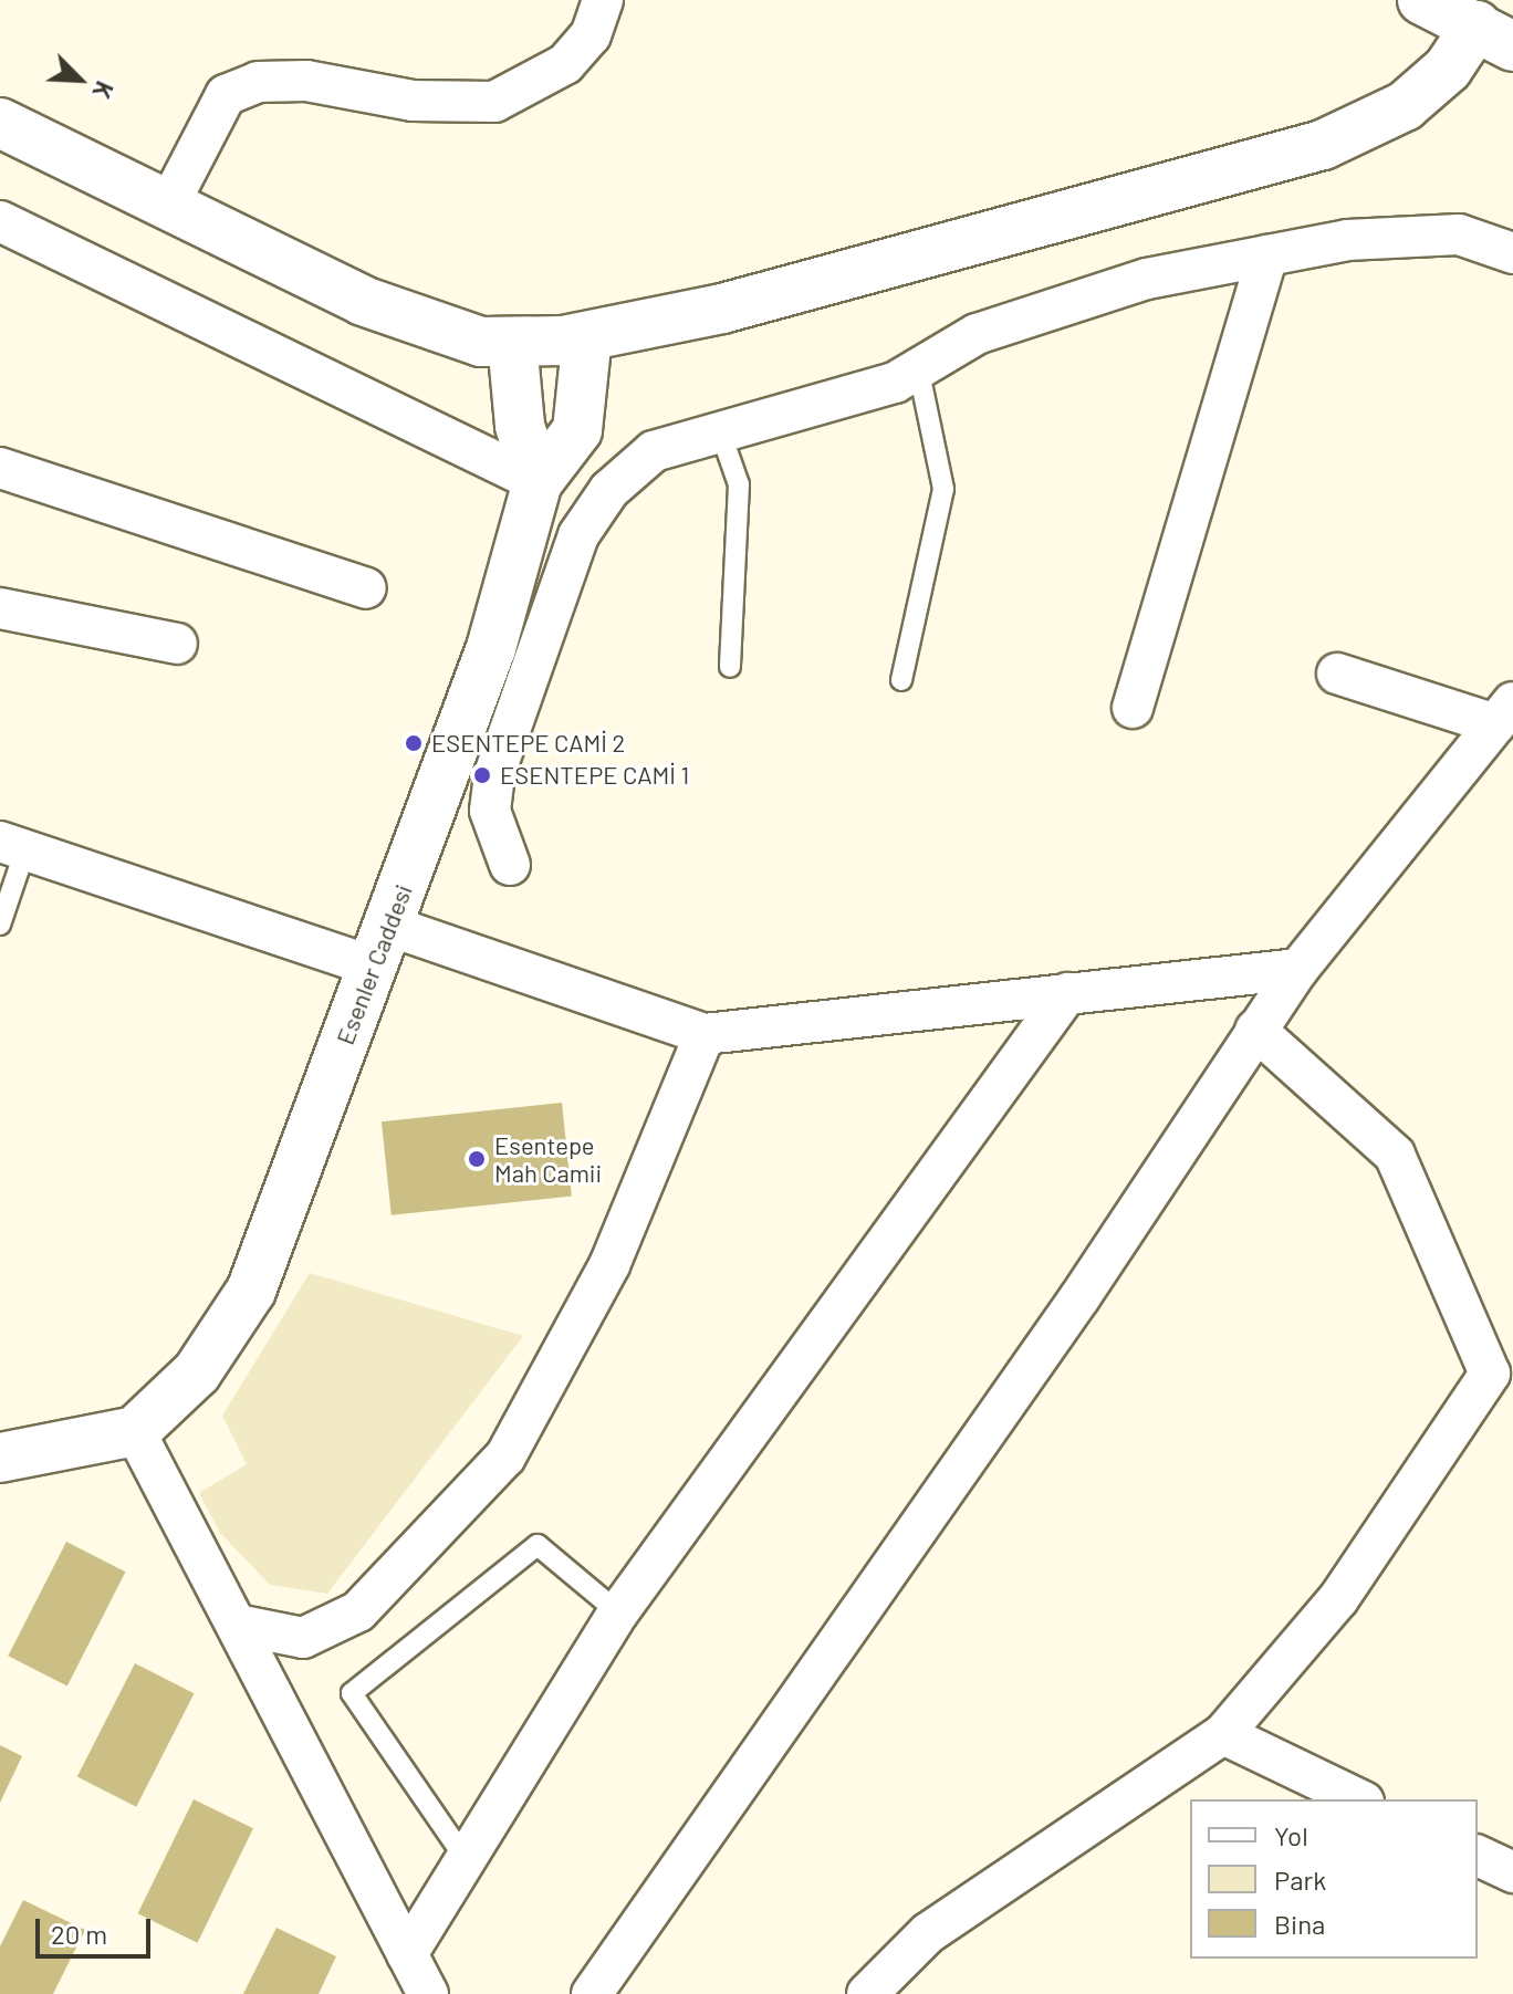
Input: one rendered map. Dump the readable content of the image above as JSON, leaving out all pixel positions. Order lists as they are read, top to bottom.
{
  "streets": {
    "main road": ["Esenler Caddesi"]
  },
  "places": ["ESENTEPE CAMİ 2", "ESENTEPE CAMİ 1", "Esentepe Mah Camii"],
  "legend": ["Yol", "Park", "Bina"],
  "scale_bar": "20 m",
  "north": "bottom right"
}
